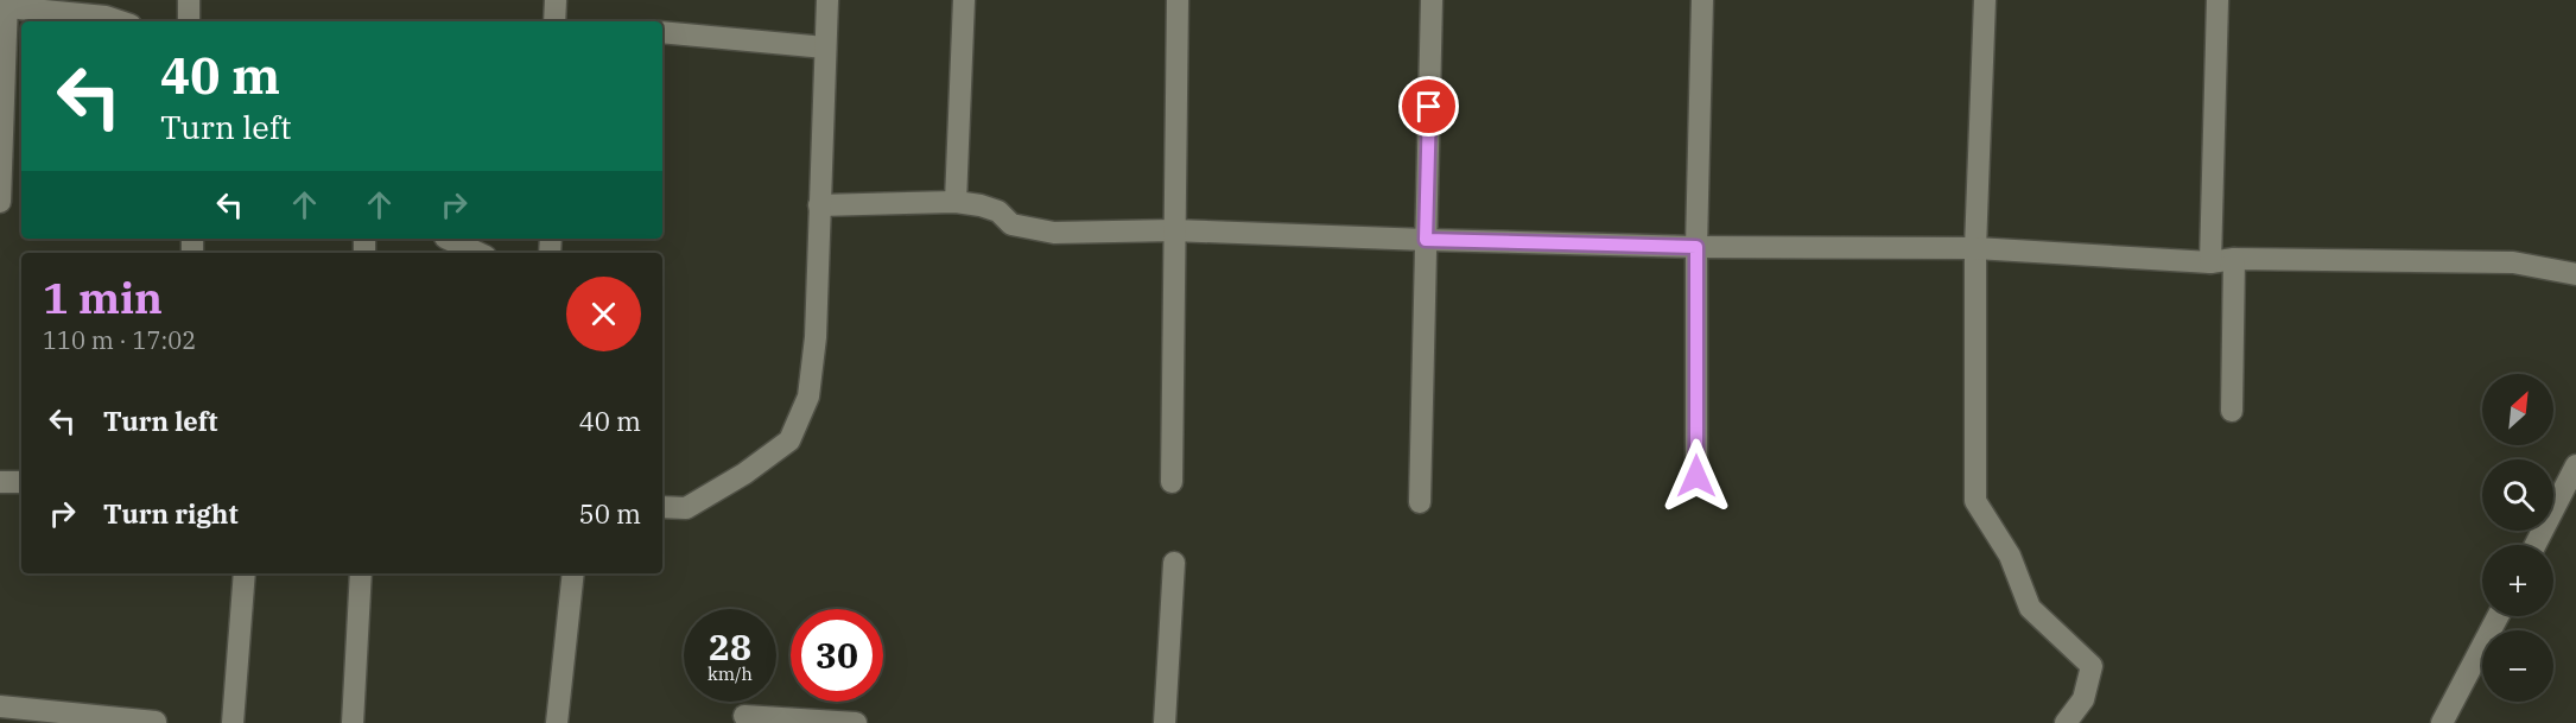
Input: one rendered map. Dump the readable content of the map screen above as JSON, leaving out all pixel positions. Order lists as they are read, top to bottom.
{
  "north": "top right",
  "page": {
    "turn": ["40 m", "Turn left"],
    "heading": ["1 min", "110 m · 17:02"],
    "map_buttons": ["+", "−"],
    "list": [
      {
        "name": "Turn left",
        "value": "40 m"
      },
      {
        "name": "Turn right",
        "value": "50 m"
      }
    ],
    "speed": "28 km/h",
    "limit": "30"
  }
}
